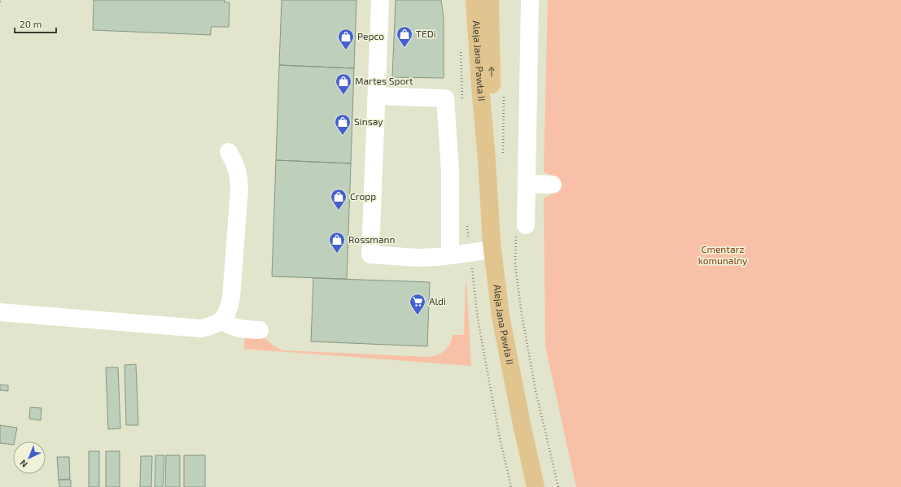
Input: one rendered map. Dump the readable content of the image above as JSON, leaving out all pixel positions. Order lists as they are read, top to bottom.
{
  "streets": {
    "main road": ["Aleja Jana Pawła II"]
  },
  "parks": ["Cmentarz komunalny"],
  "places": {
    "shop": [
      "TEDi",
      "Pepco",
      "Martes Sport",
      "Sinsay",
      "Cropp",
      "Rossmann"
    ],
    "supermarket": ["Aldi"]
  },
  "scale_bar": "20 m",
  "north": "bottom left"
}
